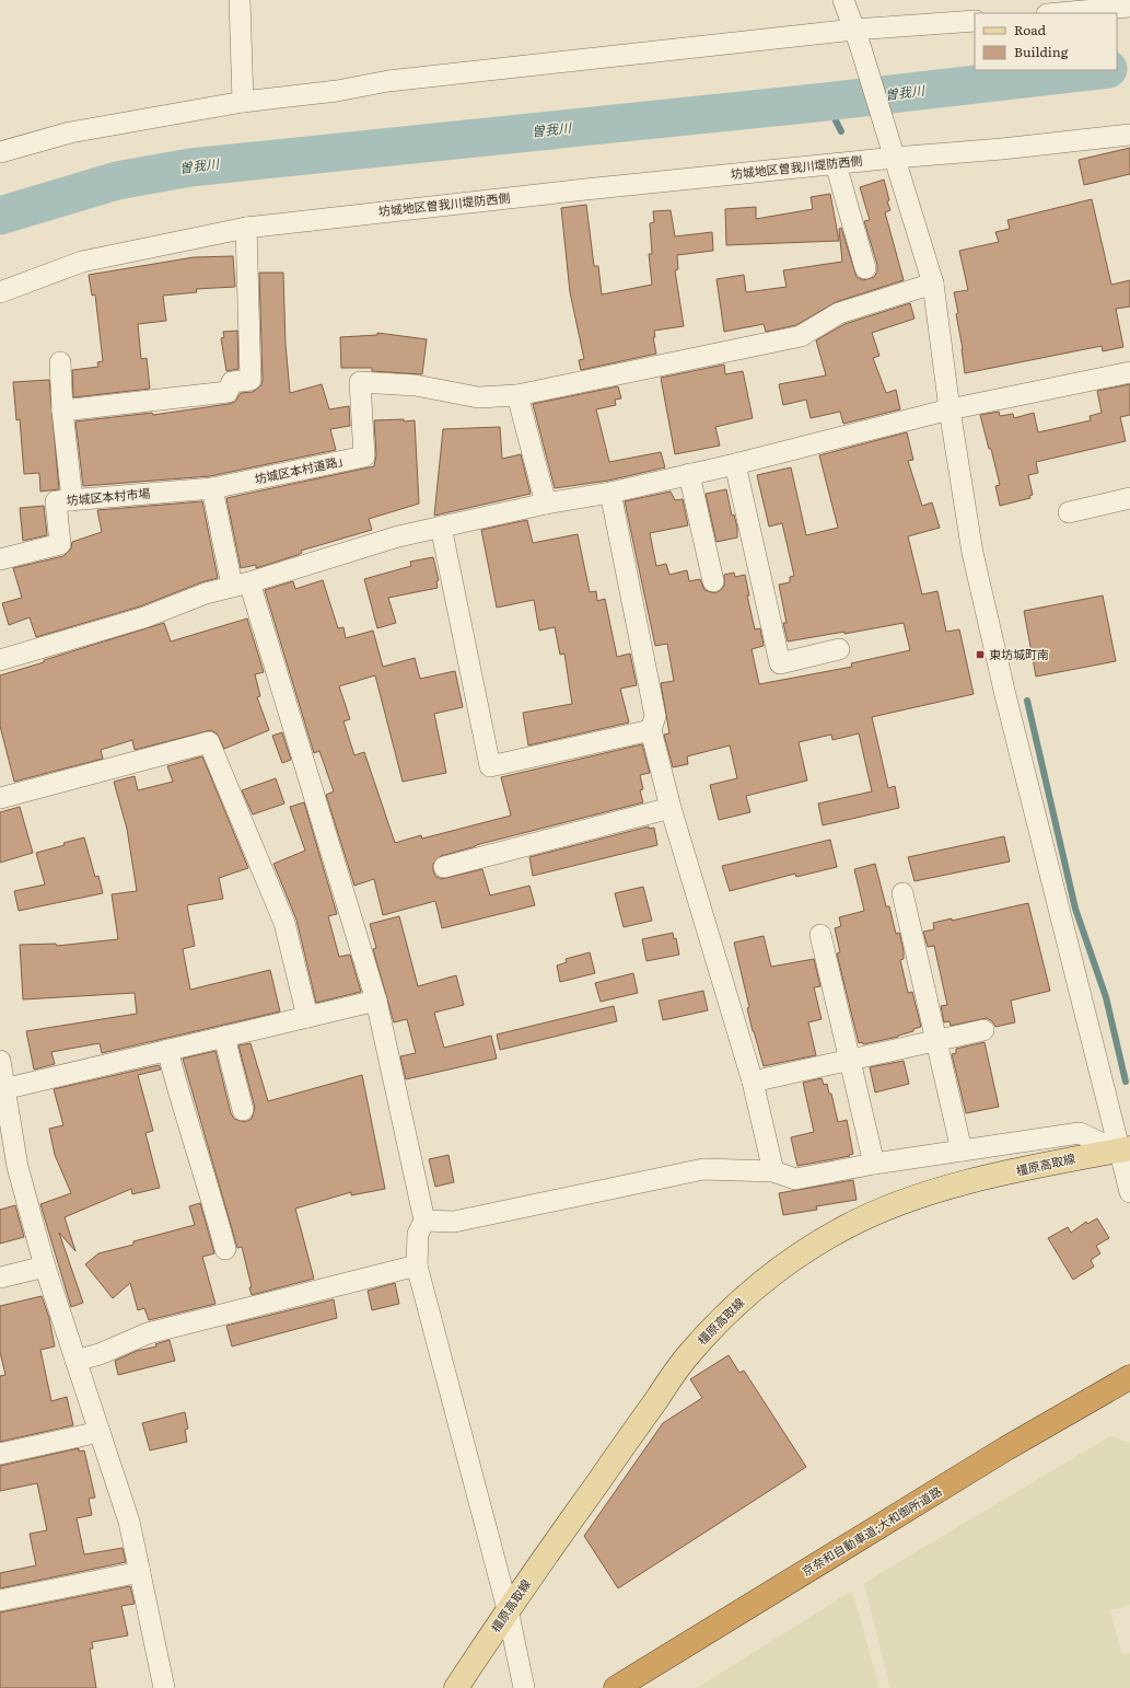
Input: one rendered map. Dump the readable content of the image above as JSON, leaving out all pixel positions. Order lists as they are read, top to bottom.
{
  "streets": {
    "highway": ["京奈和自動車道;大和御所道路"],
    "main road": ["橿原高取線"],
    "street": ["坊城地区曽我川堤防西側", "坊城区本村道路」", "坊城区本村市場"]
  },
  "crossings": [
    ["坊城区本村道路」", "坊城区本村市場"]
  ],
  "water": ["曽我川"],
  "places": {
    "transit": ["東坊城町南"]
  },
  "legend": ["Road", "Building"]
}
